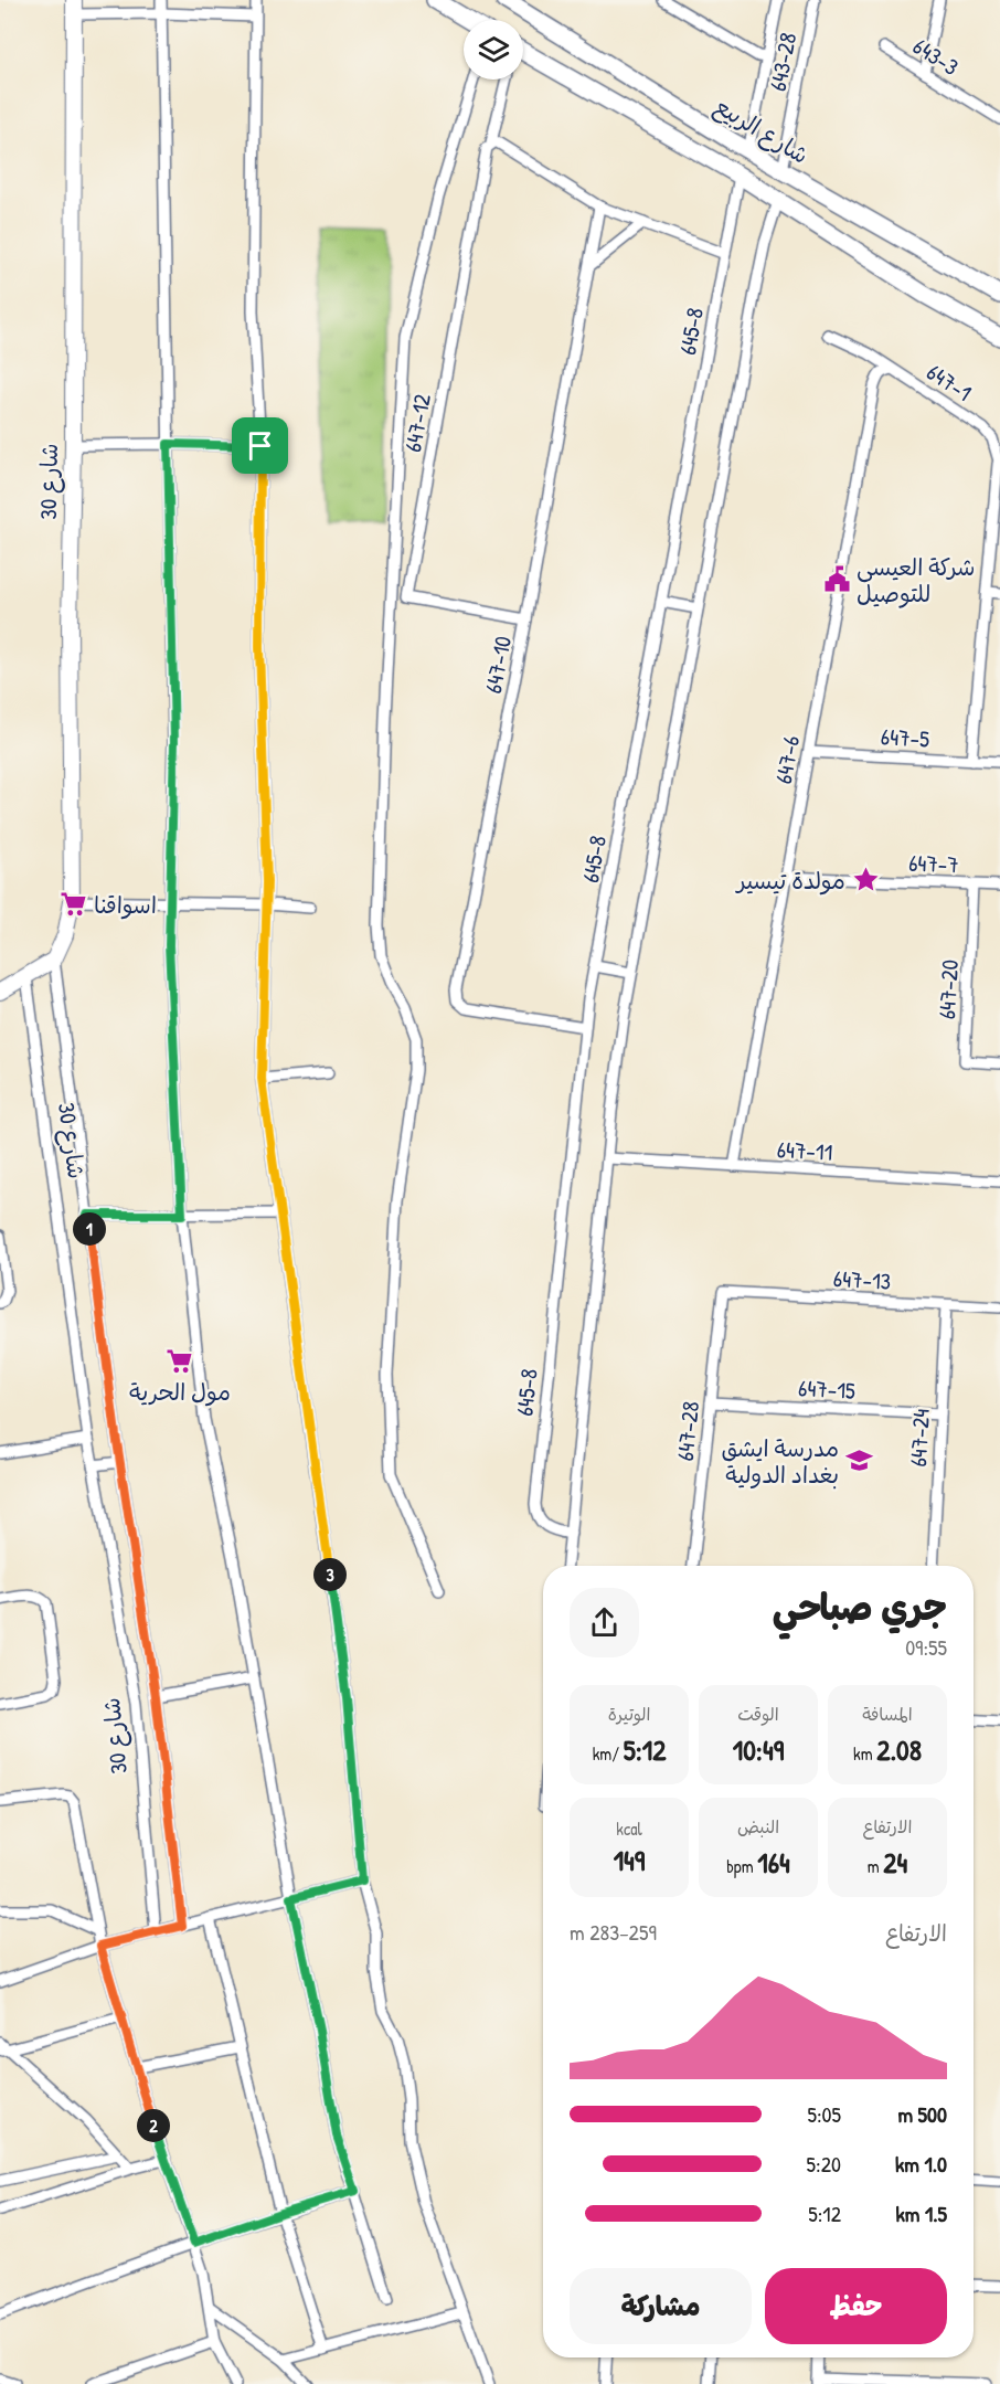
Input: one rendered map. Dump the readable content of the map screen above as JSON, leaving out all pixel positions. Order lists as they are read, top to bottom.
{
  "streets": {
    "main road": ["شارع الربيع"],
    "street": [
      "643-3",
      "643-28",
      "645-8",
      "647-1",
      "647-12",
      "شارع 30",
      "647-10",
      "647-5",
      "647-6",
      "647-7",
      "647-20",
      "647-11",
      "647-13",
      "647-15",
      "647-28",
      "647-24"
    ]
  },
  "crossings": [
    ["643-28", "شارع الربيع"],
    ["645-8", "647-10"],
    ["647-1", "647-6"],
    ["647-12", "647-10"],
    ["647-5", "647-6"],
    ["647-6", "647-7"],
    ["647-6", "647-11"],
    ["647-7", "647-20"],
    ["647-13", "647-28"],
    ["647-13", "647-24"],
    ["647-15", "647-28"],
    ["647-15", "647-24"]
  ],
  "places": {
    "public building": ["شركة العيسى للتوصيل"],
    "place": ["مولدة تيسير"],
    "supermarket": ["اسواقنا", "مول الحرية"],
    "school or university": ["مدرسة ايشق بغداد الدولية"]
  },
  "page": {
    "pins": ["1", "3", "2"],
    "heading": ["جري صباحي", "09:55"],
    "stats": [
      ["المسافة", "2.08 km"],
      ["الوقت", "10:49"],
      ["الوتيرة", "5:12 /km"],
      ["الارتفاع", "24 m"],
      ["النبض", "164 bpm"],
      ["kcal", "149"]
    ],
    "chart": ["الارتفاع", "259–283 m"],
    "list": [
      {
        "name": "500 m",
        "note": "5:05"
      },
      {
        "name": "1.0 km",
        "note": "5:20"
      },
      {
        "name": "1.5 km",
        "note": "5:12"
      }
    ],
    "buttons": ["حفظ", "مشاركة"]
  }
}
